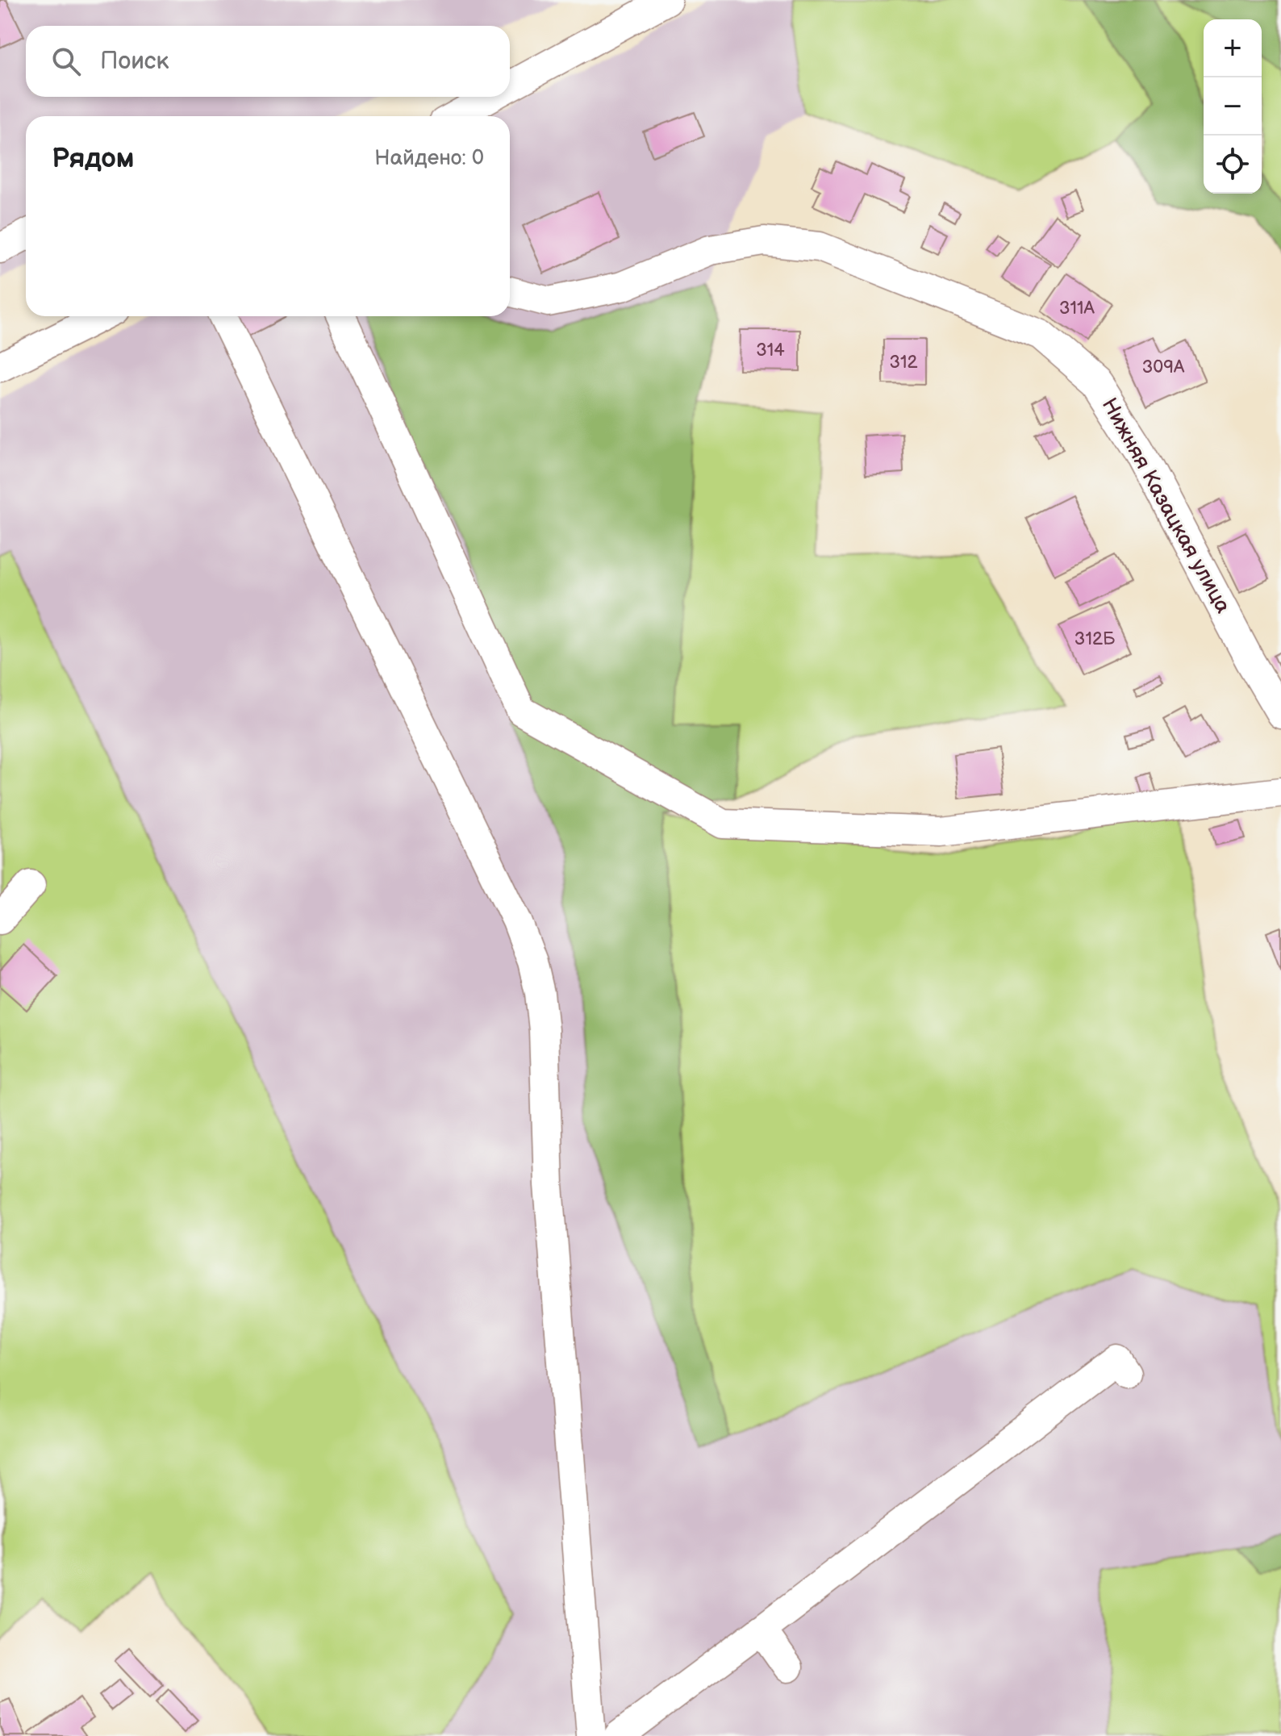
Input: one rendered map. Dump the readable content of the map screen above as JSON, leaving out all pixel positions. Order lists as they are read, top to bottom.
{
  "streets": {
    "street": ["Нижняя Казацкая улица"]
  },
  "house_numbers": [
    "311А",
    "314",
    "312",
    "309А",
    "312Б"
  ],
  "page": {
    "map_buttons": ["+", "−"],
    "search": "Поиск",
    "heading": ["Рядом", "Найдено: 0"]
  }
}
